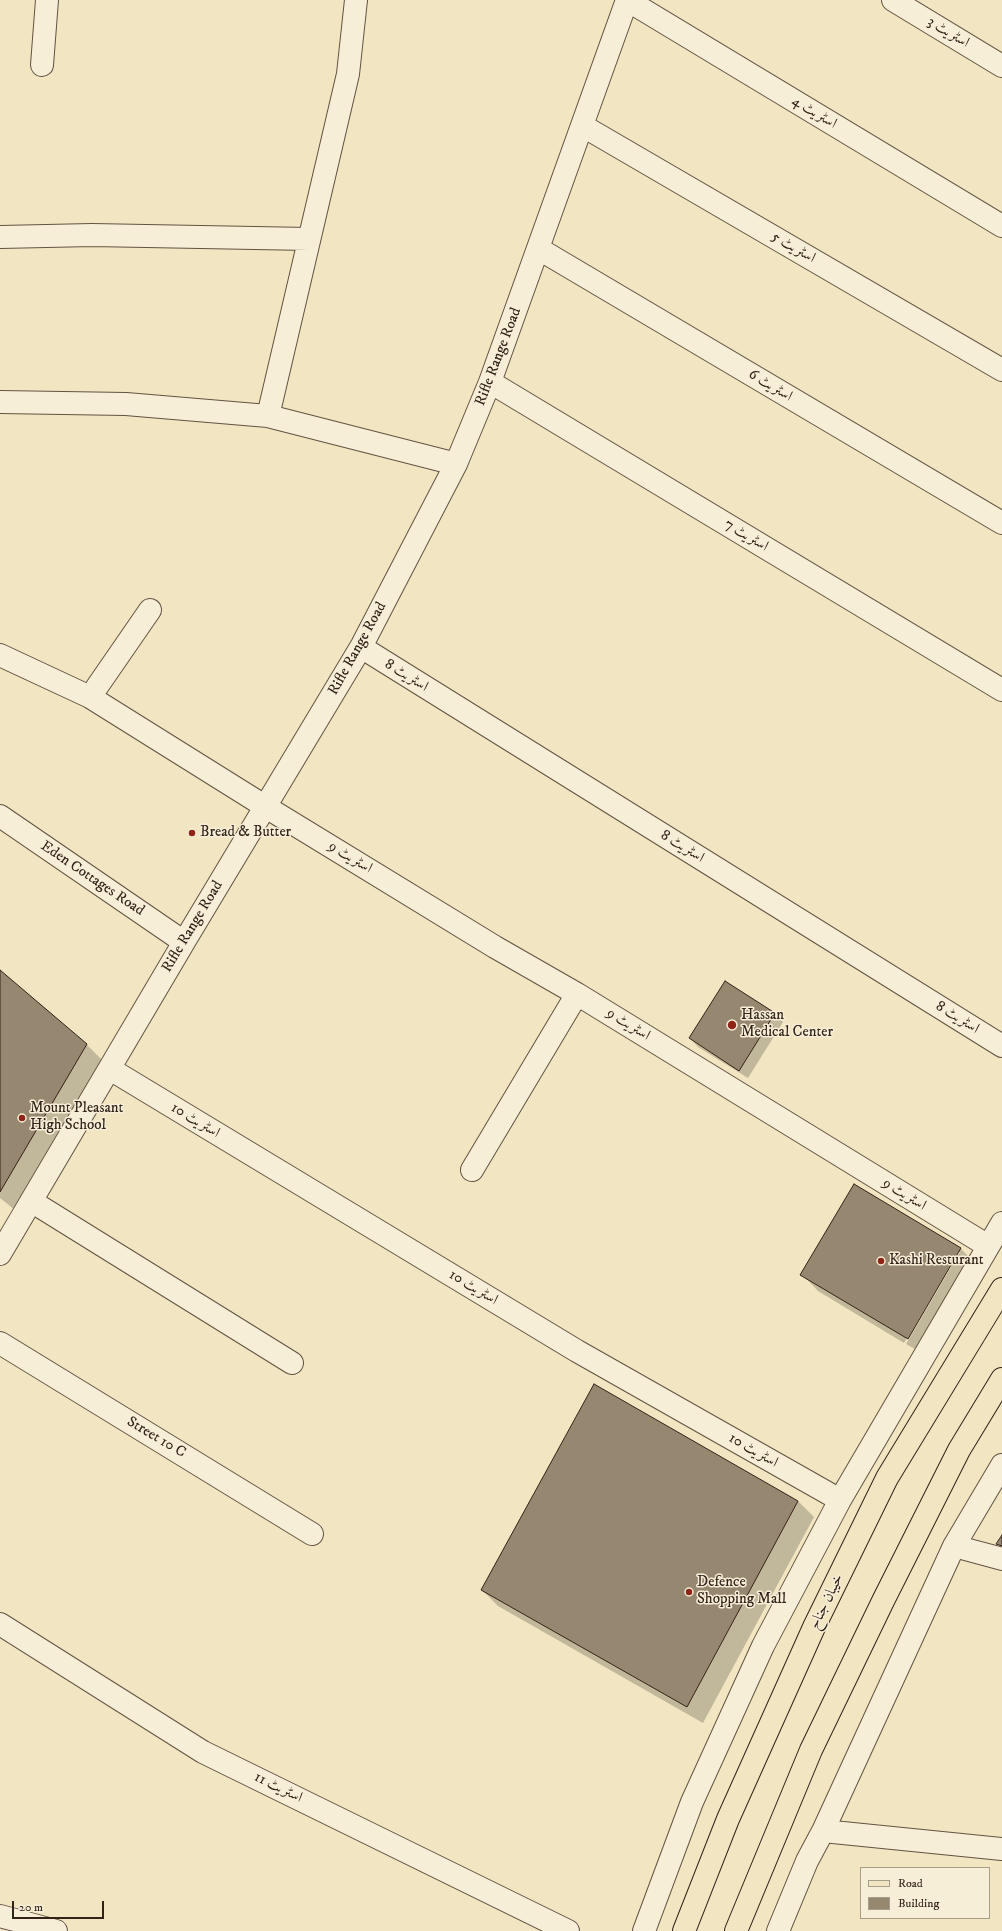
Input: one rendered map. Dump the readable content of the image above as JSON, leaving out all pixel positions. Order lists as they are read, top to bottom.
{
  "streets": {
    "main road": ["خیبان جناح"],
    "street": [
      "اسٹریٹ 3",
      "اسٹریٹ 4",
      "اسٹریٹ 5",
      "Rifle Range Road",
      "اسٹریٹ 6",
      "اسٹریٹ 7",
      "اسٹریٹ 8",
      "اسٹریٹ 9",
      "Eden Cottages Road",
      "اسٹریٹ 10",
      "Street 10 C",
      "اسٹریٹ 11"
    ]
  },
  "crossings": [
    ["اسٹریٹ 4", "Rifle Range Road"],
    ["اسٹریٹ 5", "Rifle Range Road"],
    ["Rifle Range Road", "اسٹریٹ 6"],
    ["Rifle Range Road", "اسٹریٹ 7"],
    ["Rifle Range Road", "اسٹریٹ 8"],
    ["Rifle Range Road", "اسٹریٹ 9"],
    ["Rifle Range Road", "Eden Cottages Road"],
    ["Rifle Range Road", "اسٹریٹ 10"]
  ],
  "places": [
    "Bread & Butter",
    "Hassan Medical Center",
    "Mount Pleasant High School",
    "Kashi Resturant",
    "Defence Shopping Mall"
  ],
  "legend": ["Road", "Building"],
  "scale_bar": "20 m"
}
